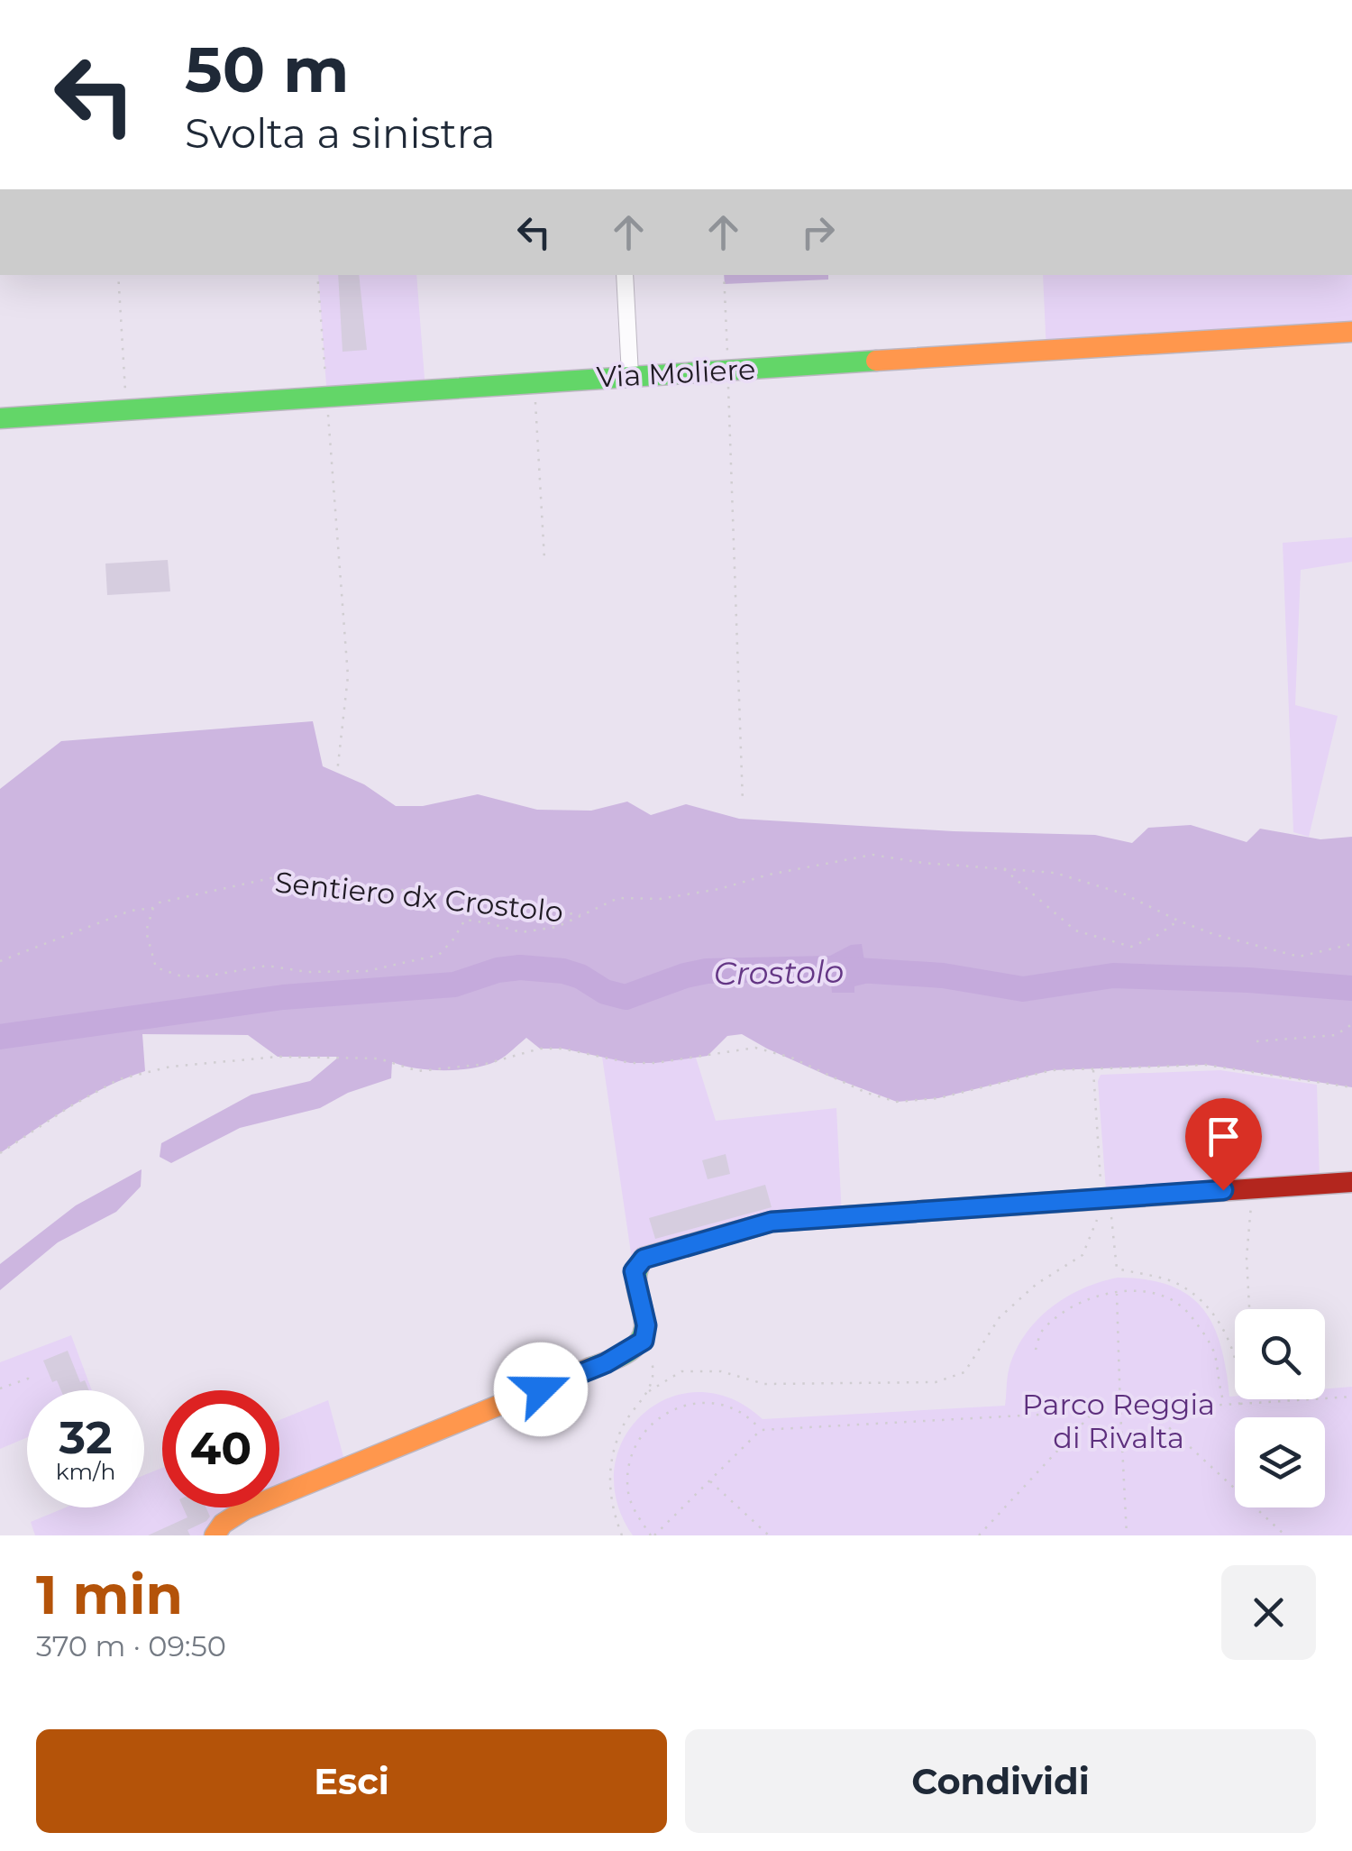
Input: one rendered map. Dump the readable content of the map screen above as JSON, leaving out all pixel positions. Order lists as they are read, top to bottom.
{
  "streets": {
    "street": ["Via Moliere"],
    "path": ["Sentiero dx Crostolo"]
  },
  "water": ["Crostolo"],
  "parks": ["Parco Reggia di Rivalta"],
  "page": {
    "turn": ["50 m", "Svolta a sinistra"],
    "speed": "32 km/h",
    "limit": "40",
    "heading": ["1 min", "370 m · 09:50"],
    "buttons": ["Esci", "Condividi"]
  }
}
